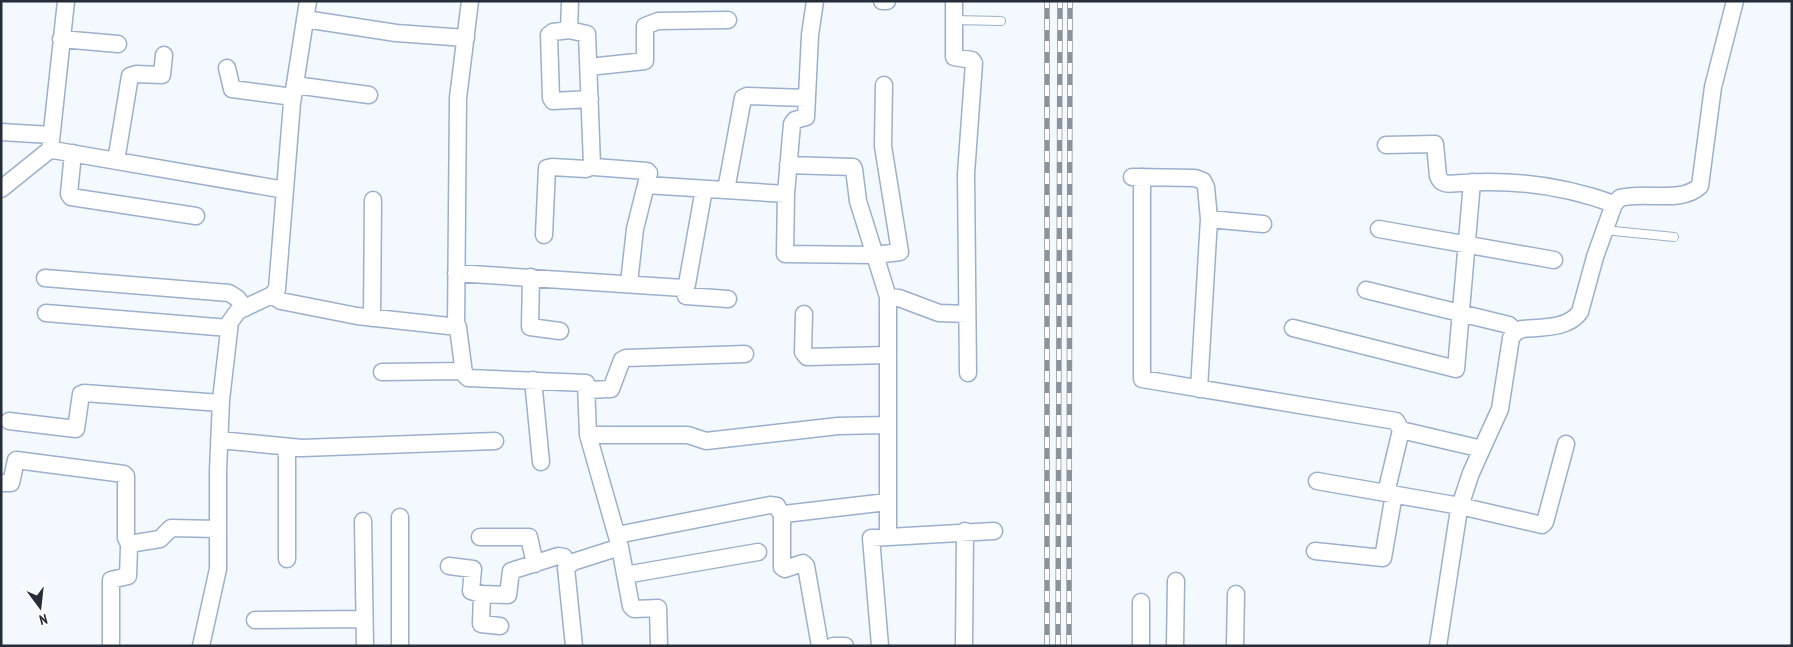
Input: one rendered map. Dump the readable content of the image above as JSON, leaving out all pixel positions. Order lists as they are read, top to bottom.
{
  "north": "bottom"
}
